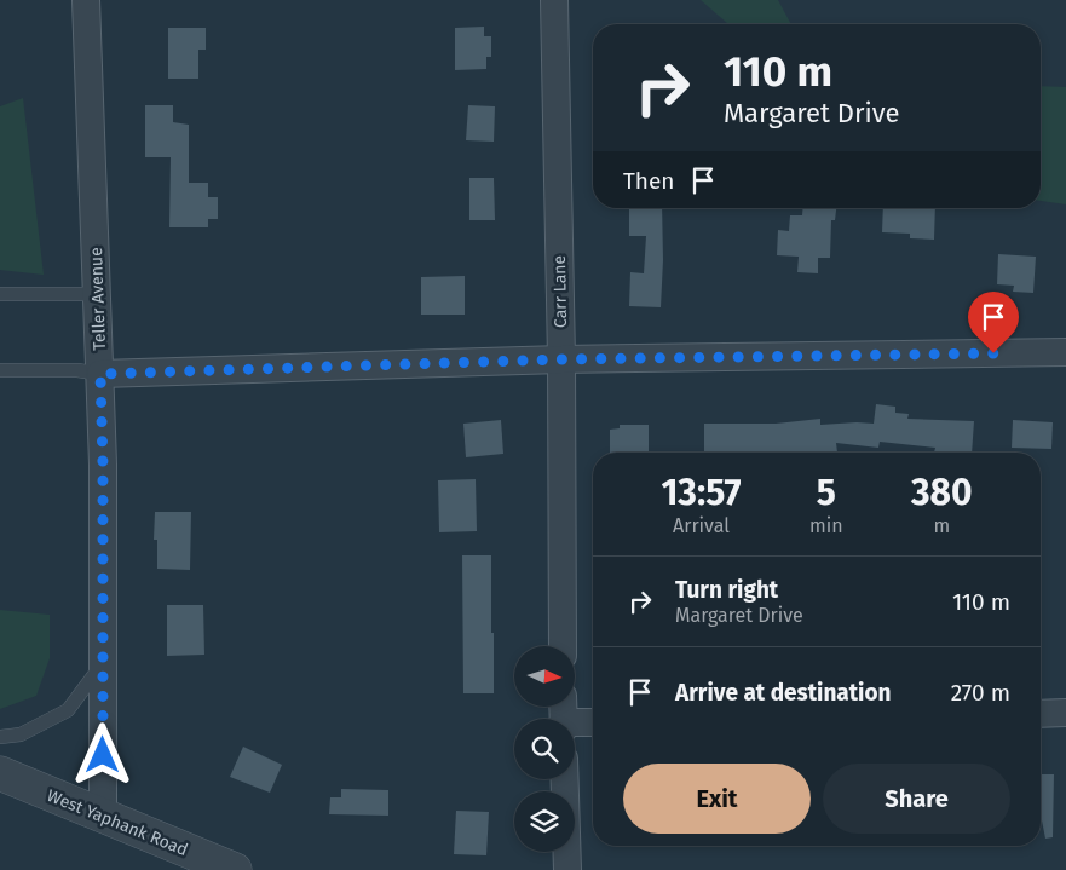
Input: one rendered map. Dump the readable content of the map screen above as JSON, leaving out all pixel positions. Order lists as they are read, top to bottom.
{
  "streets": {
    "street": ["Carr Lane", "Teller Avenue", "West Yaphank Road"]
  },
  "crossings": [
    ["Teller Avenue", "West Yaphank Road"]
  ],
  "north": "right",
  "page": {
    "turn": ["110 m", "Margaret Drive"],
    "then": "Then",
    "eta": [
      "13:57",
      "Arrival",
      "5",
      "min",
      "380",
      "m"
    ],
    "list": [
      {
        "name": "Turn right",
        "note": "Margaret Drive",
        "value": "110 m"
      },
      {
        "name": "Arrive at destination",
        "value": "270 m"
      }
    ],
    "buttons": ["Exit", "Share"]
  }
}
